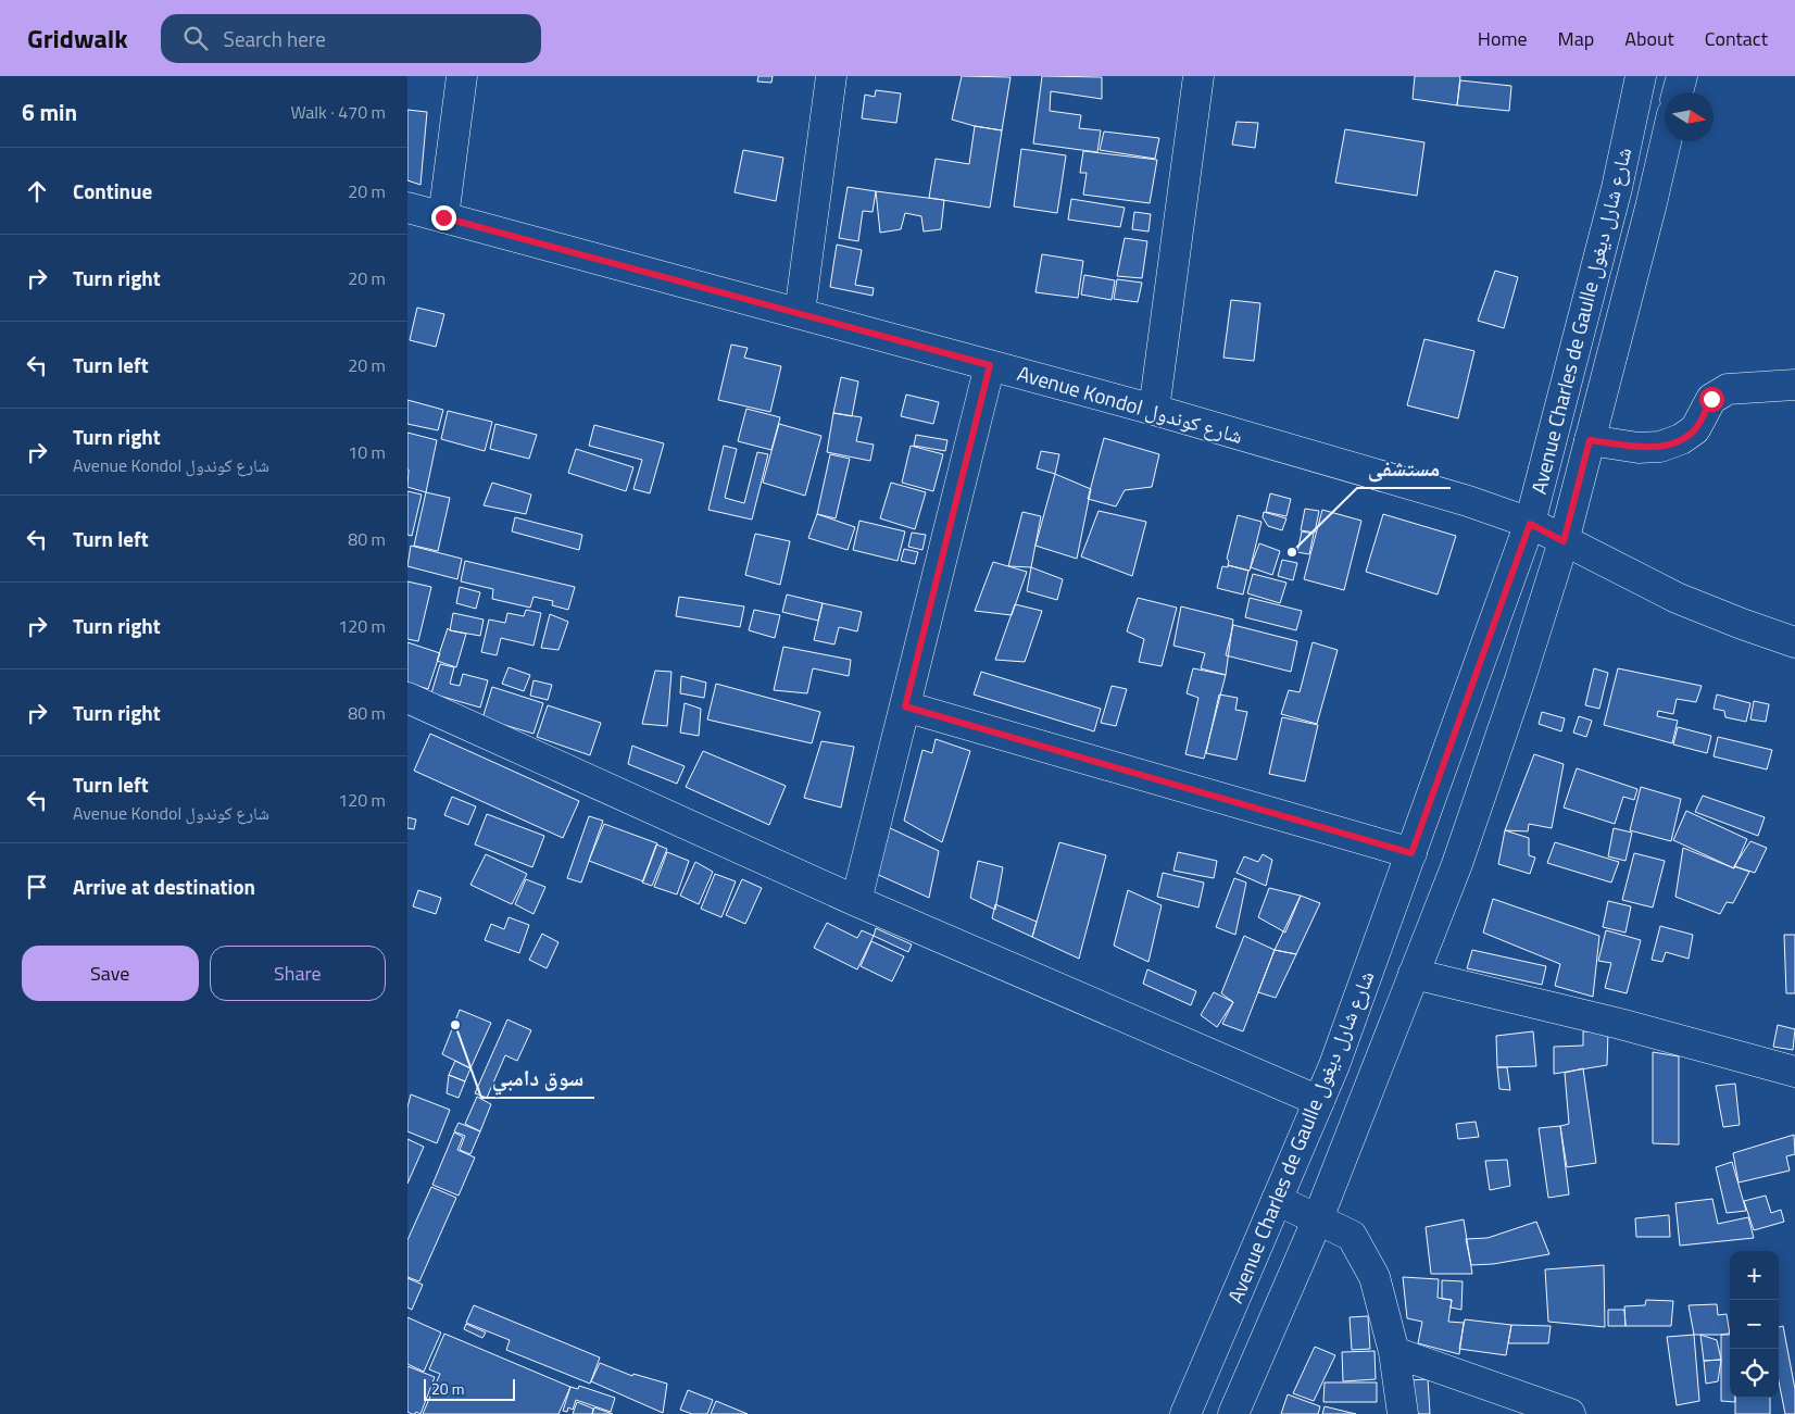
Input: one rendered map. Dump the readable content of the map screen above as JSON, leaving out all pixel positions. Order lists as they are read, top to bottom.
{
  "streets": {
    "street": ["Avenue Charles de Gaulle شارع شارل ديغول", "Avenue Kondol شارع كوندول"]
  },
  "crossings": [
    ["Avenue Charles de Gaulle شارع شارل ديغول", "Avenue Kondol شارع كوندول"]
  ],
  "places": ["مستشفى", "سوق دامبي"],
  "scale_bar": "20 m",
  "north": "right",
  "page": {
    "header": "Gridwalk",
    "search": "Search here",
    "nav": [
      "Home",
      "Map",
      "About",
      "Contact"
    ],
    "heading": ["6 min", "Walk · 470 m"],
    "list": [
      ["Continue", "20 m"],
      ["Turn right", "20 m"],
      ["Turn left", "20 m"],
      ["Turn right", "Avenue Kondol شارع كوندول", "10 m"],
      ["Turn left", "80 m"],
      ["Turn right", "120 m"],
      ["Turn right", "80 m"],
      ["Turn left", "Avenue Kondol شارع كوندول", "120 m"],
      "Arrive at destination"
    ],
    "buttons": ["Save", "Share"],
    "map_buttons": ["+", "−"],
    "scale": "20 m"
  }
}
